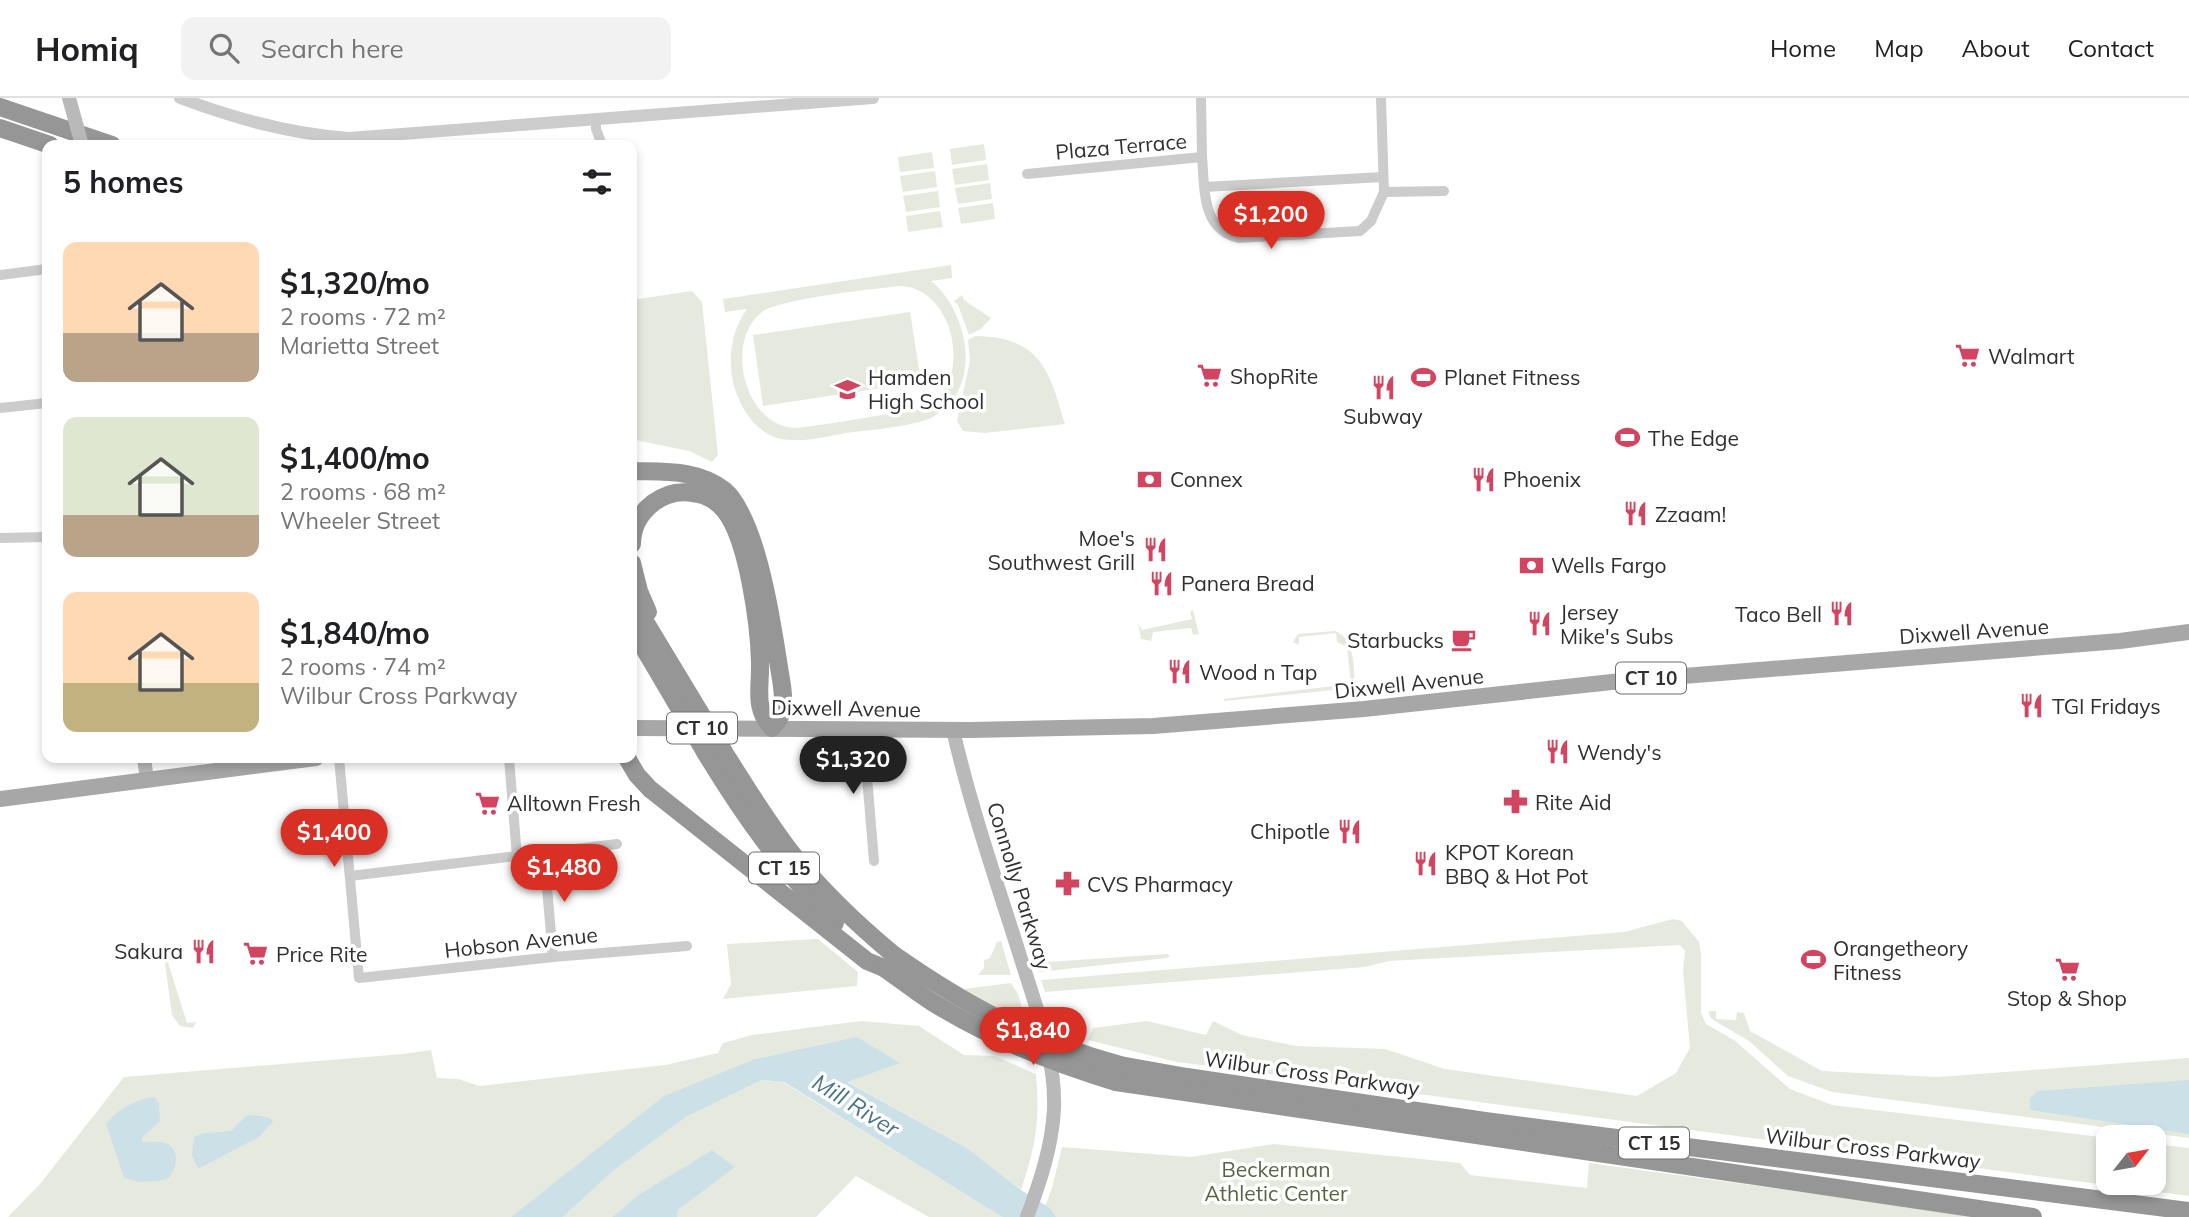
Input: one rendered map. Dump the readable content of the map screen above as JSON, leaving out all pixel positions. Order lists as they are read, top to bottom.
{
  "streets": {
    "highway": ["CT 15", "Wilbur Cross Parkway"],
    "main road": ["Dixwell Avenue", "CT 10", "Connolly Parkway"],
    "street": ["Plaza Terrace", "Hobson Avenue"]
  },
  "crossings": [
    ["Dixwell Avenue", "Connolly Parkway"]
  ],
  "water": ["Mill River"],
  "parks": ["Beckerman Athletic Center"],
  "places": {
    "supermarket": [
      "Walmart",
      "ShopRite",
      "Alltown Fresh",
      "Price Rite",
      "Stop & Shop"
    ],
    "sports": ["Planet Fitness", "The Edge", "Orangetheory Fitness"],
    "restaurant": [
      "Subway",
      "Phoenix",
      "Zzaam!",
      "Moe's Southwest Grill",
      "Panera Bread",
      "Taco Bell",
      "Jersey Mike's Subs",
      "Wood n Tap",
      "TGI Fridays",
      "Wendy's",
      "Chipotle",
      "KPOT Korean BBQ & Hot Pot",
      "Sakura"
    ],
    "school or university": ["Hamden High School"],
    "bank": ["Connex", "Wells Fargo"],
    "cafe": ["Starbucks"],
    "pharmacy": ["Rite Aid", "CVS Pharmacy"]
  },
  "north": "top right",
  "page": {
    "header": "Homiq",
    "search": "Search here",
    "nav": [
      "Home",
      "Map",
      "About",
      "Contact"
    ],
    "heading": "5 homes",
    "price": [
      "$1,200",
      "$1,320",
      "$1,400",
      "$1,480",
      "$1,840"
    ],
    "list": [
      {
        "name": "$1,320/mo",
        "note": "2 rooms · 72 m² · Marietta Street"
      },
      {
        "name": "$1,400/mo",
        "note": "2 rooms · 68 m² · Wheeler Street"
      },
      {
        "name": "$1,840/mo",
        "note": "2 rooms · 74 m² · Wilbur Cross Parkway"
      }
    ]
  }
}
